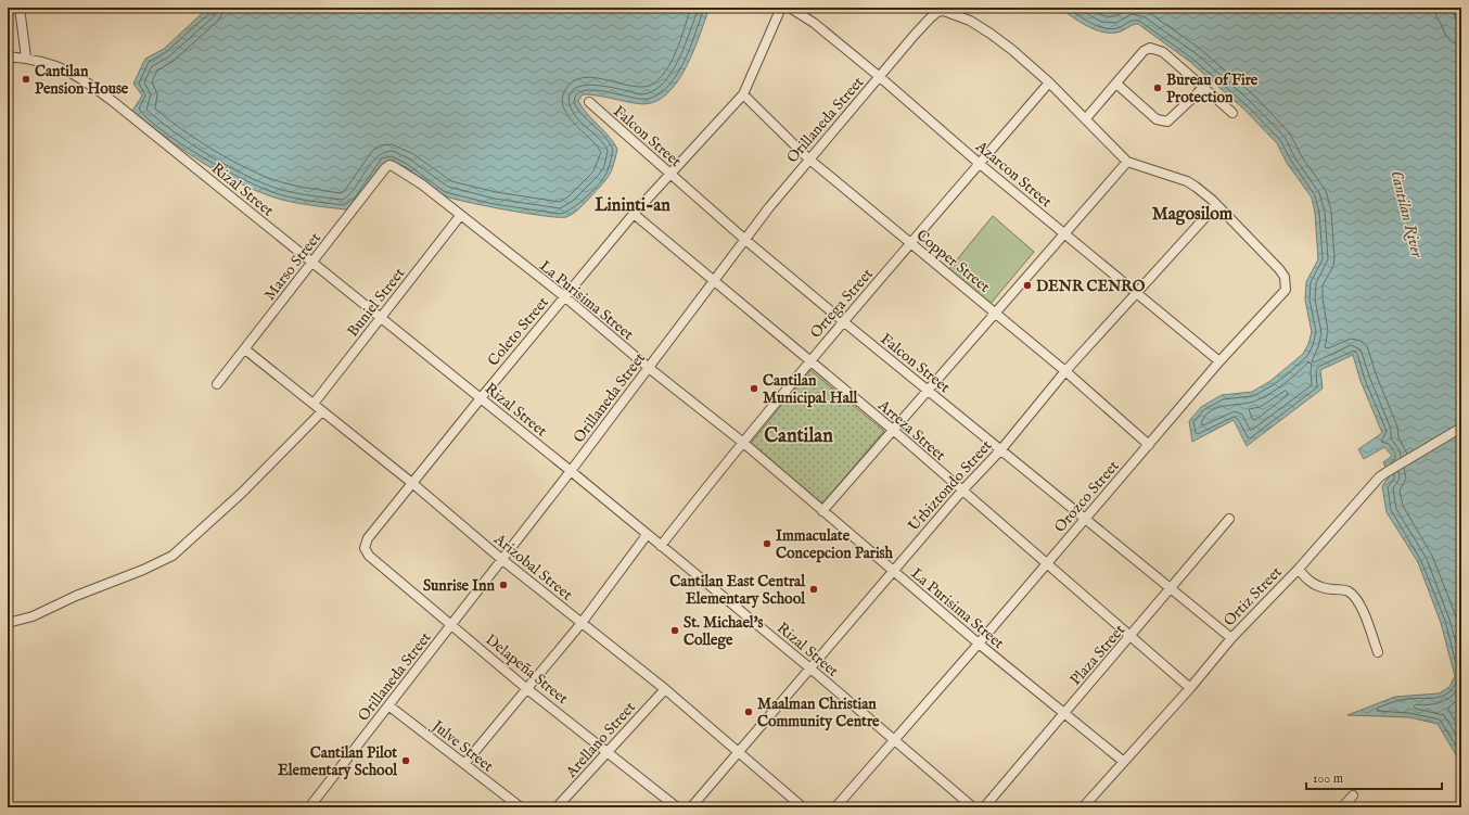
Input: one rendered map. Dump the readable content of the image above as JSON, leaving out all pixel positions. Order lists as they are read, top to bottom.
{
  "streets": {
    "street": [
      "Orillaneda Street",
      "Falcon Street",
      "Azarcon Street",
      "Rizal Street",
      "Copper Street",
      "Marso Street",
      "La Purisima Street",
      "Buniel Street",
      "Ortega Street",
      "Coleto Street",
      "Arreza Street",
      "Urbiztondo Street",
      "Orozco Street",
      "Arizobal Street",
      "Ortiz Street",
      "Plaza Street",
      "Delapeña Street",
      "Arellano Street",
      "Julve Street"
    ]
  },
  "crossings": [
    ["Orillaneda Street", "Falcon Street"],
    ["Orillaneda Street", "Azarcon Street"],
    ["Orillaneda Street", "Rizal Street"],
    ["Orillaneda Street", "Copper Street"],
    ["Orillaneda Street", "La Purisima Street"],
    ["Orillaneda Street", "Ortega Street"],
    ["Orillaneda Street", "Arreza Street"],
    ["Orillaneda Street", "Arizobal Street"],
    ["Orillaneda Street", "Delapeña Street"],
    ["Orillaneda Street", "Julve Street"],
    ["Falcon Street", "Ortega Street"],
    ["Falcon Street", "Coleto Street"],
    ["Falcon Street", "Urbiztondo Street"],
    ["Falcon Street", "Orozco Street"],
    ["Falcon Street", "Ortiz Street"],
    ["Falcon Street", "Plaza Street"],
    ["Azarcon Street", "Ortega Street"],
    ["Azarcon Street", "Urbiztondo Street"],
    ["Azarcon Street", "Orozco Street"],
    ["Rizal Street", "Marso Street"],
    ["Rizal Street", "Buniel Street"],
    ["Rizal Street", "Ortega Street"],
    ["Rizal Street", "Coleto Street"],
    ["Rizal Street", "Urbiztondo Street"],
    ["Rizal Street", "Orozco Street"],
    ["Copper Street", "Ortega Street"],
    ["Copper Street", "Coleto Street"],
    ["Copper Street", "Urbiztondo Street"],
    ["Copper Street", "Orozco Street"],
    ["Marso Street", "La Purisima Street"],
    ["Marso Street", "Arizobal Street"],
    ["La Purisima Street", "Buniel Street"],
    ["La Purisima Street", "Ortega Street"],
    ["La Purisima Street", "Coleto Street"],
    ["La Purisima Street", "Urbiztondo Street"],
    ["La Purisima Street", "Orozco Street"],
    ["La Purisima Street", "Ortiz Street"],
    ["La Purisima Street", "Plaza Street"],
    ["Buniel Street", "Arizobal Street"],
    ["Ortega Street", "Arreza Street"],
    ["Coleto Street", "Arreza Street"],
    ["Coleto Street", "Arizobal Street"],
    ["Coleto Street", "Delapeña Street"],
    ["Arreza Street", "Urbiztondo Street"],
    ["Arreza Street", "Orozco Street"],
    ["Arreza Street", "Ortiz Street"],
    ["Arreza Street", "Plaza Street"],
    ["Urbiztondo Street", "Orozco Street"],
    ["Urbiztondo Street", "Arizobal Street"],
    ["Arizobal Street", "Arellano Street"],
    ["Delapeña Street", "Arellano Street"]
  ],
  "districts": ["Lininti-an", "Magosilom", "Cantilan"],
  "water": ["Cantilan River"],
  "places": [
    "Cantilan Pension House",
    "Bureau of Fire Protection",
    "DENR CENRO",
    "Cantilan Municipal Hall",
    "Immaculate Concepcion Parish",
    "Sunrise Inn",
    "Cantilan East Central Elementary School",
    "St. Michael's College",
    "Maalman Christian Community Centre",
    "Cantilan Pilot Elementary School"
  ],
  "scale_bar": "100 m"
}
